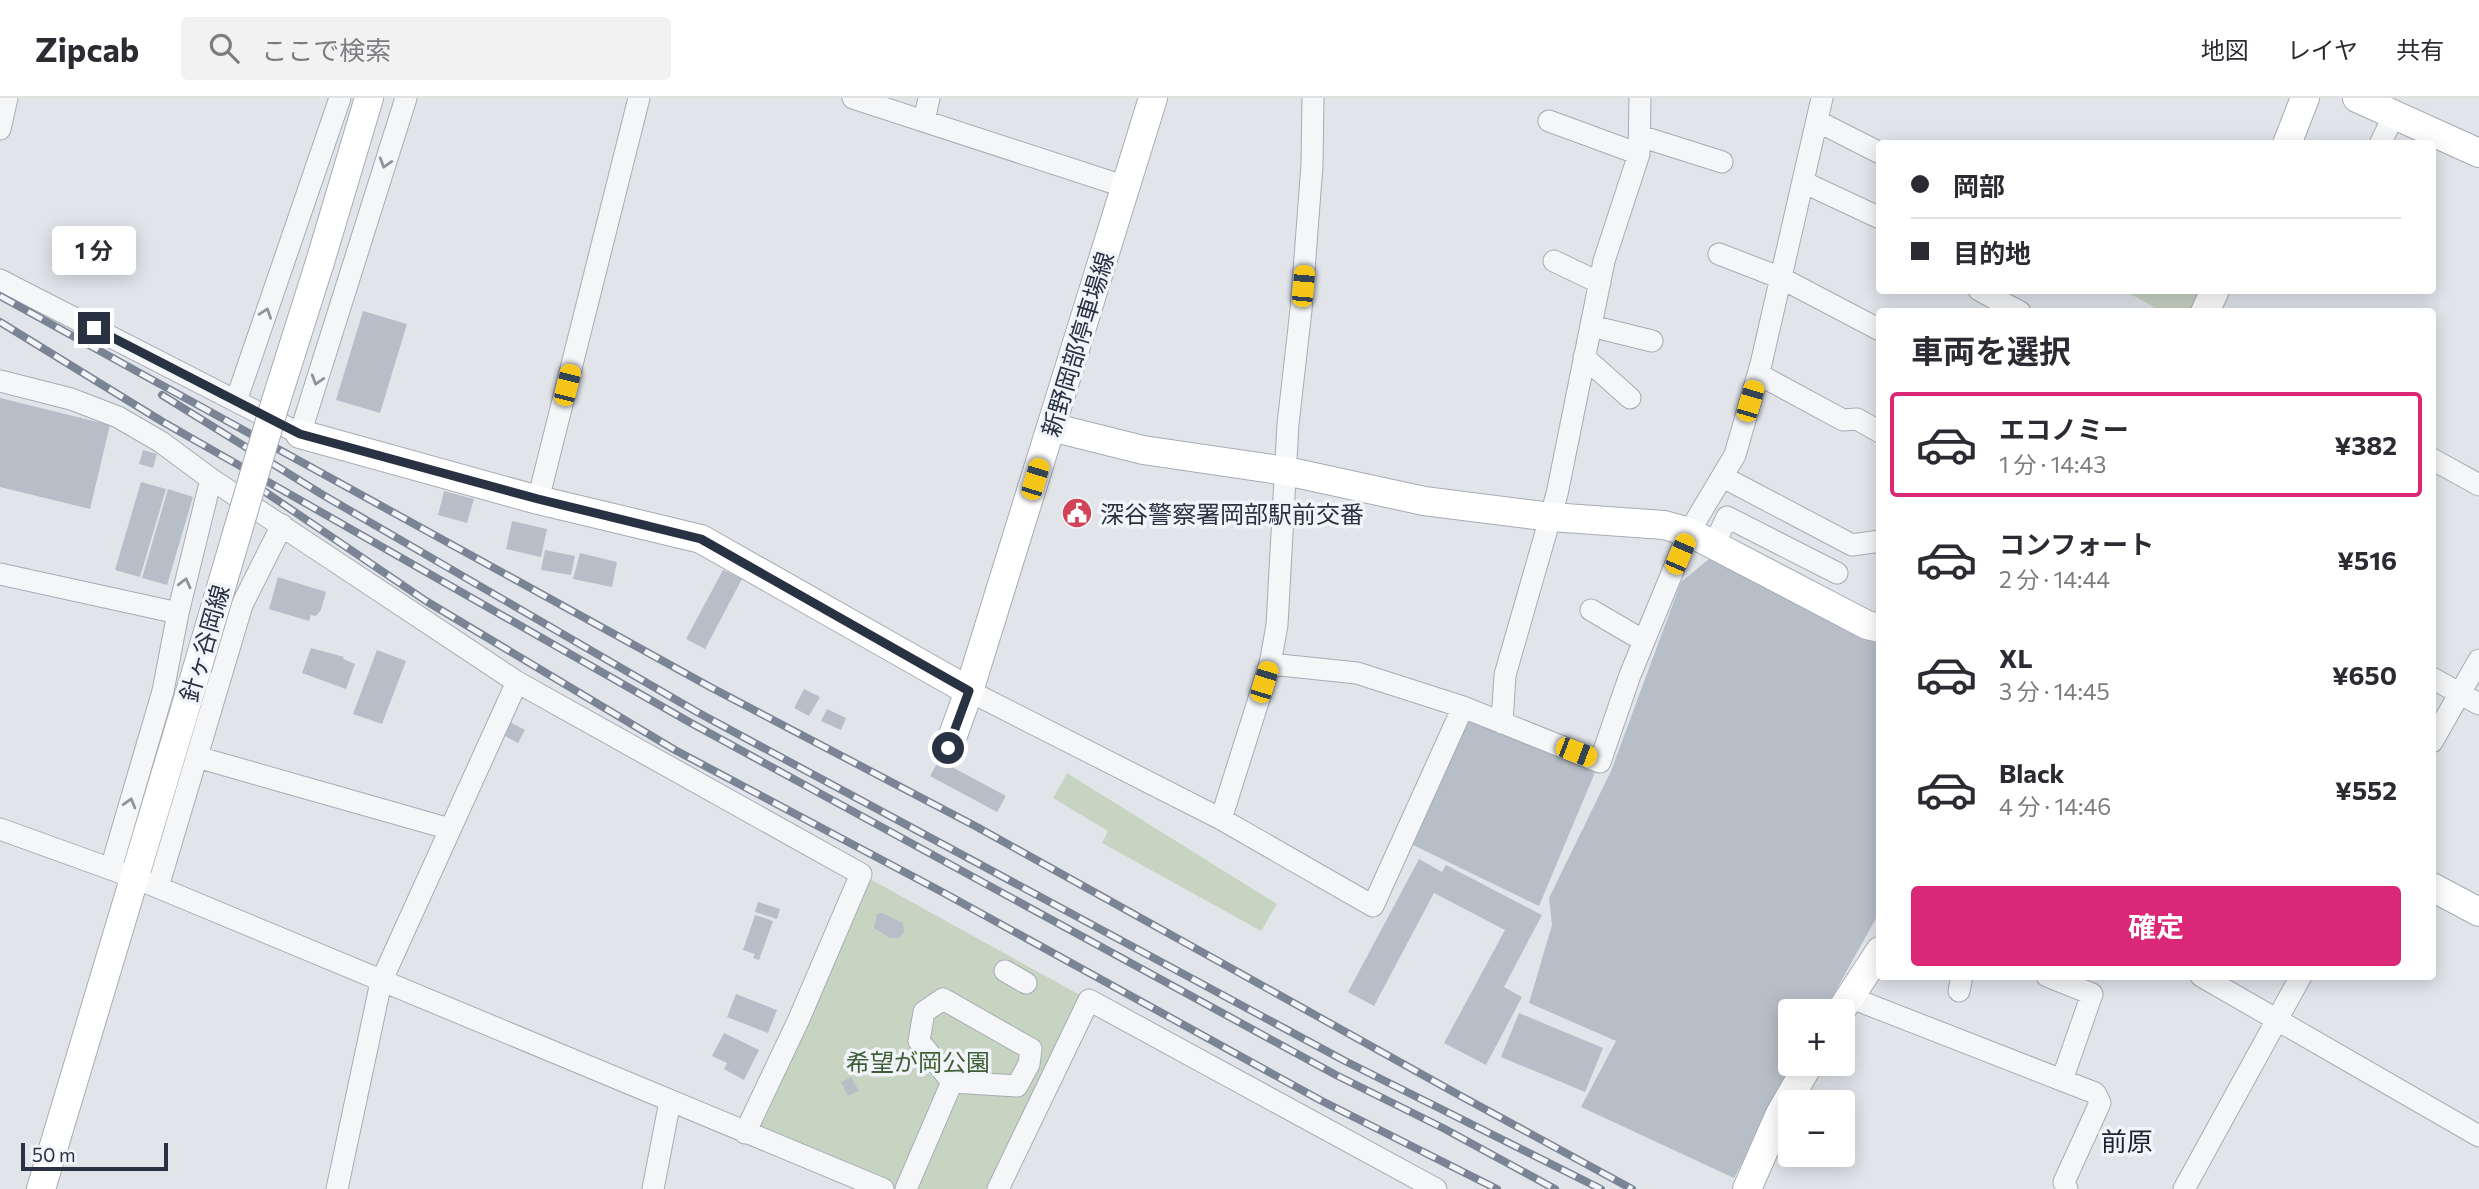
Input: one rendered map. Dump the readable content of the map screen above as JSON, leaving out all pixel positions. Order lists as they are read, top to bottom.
{
  "streets": {
    "main road": ["新野岡部停車場線", "針ヶ谷岡線"]
  },
  "districts": ["前原"],
  "parks": ["希望が岡公園"],
  "places": {
    "public building": ["深谷警察署岡部駅前交番"]
  },
  "scale_bar": "50 m",
  "page": {
    "header": "Zipcab",
    "search": "ここで検索",
    "nav": ["地図", "レイヤ", "共有"],
    "banner": ["岡部", "目的地"],
    "bubble": "1 分",
    "heading": "車両を選択",
    "list": [
      {
        "name": "エコノミー",
        "note": "1 分 · 14:43",
        "value": "¥382"
      },
      {
        "name": "コンフォート",
        "note": "2 分 · 14:44",
        "value": "¥516"
      },
      {
        "name": "XL",
        "note": "3 分 · 14:45",
        "value": "¥650"
      },
      {
        "name": "Black",
        "note": "4 分 · 14:46",
        "value": "¥552"
      }
    ],
    "buttons": "確定",
    "map_buttons": ["+", "−"],
    "scale": "50 m"
  }
}
